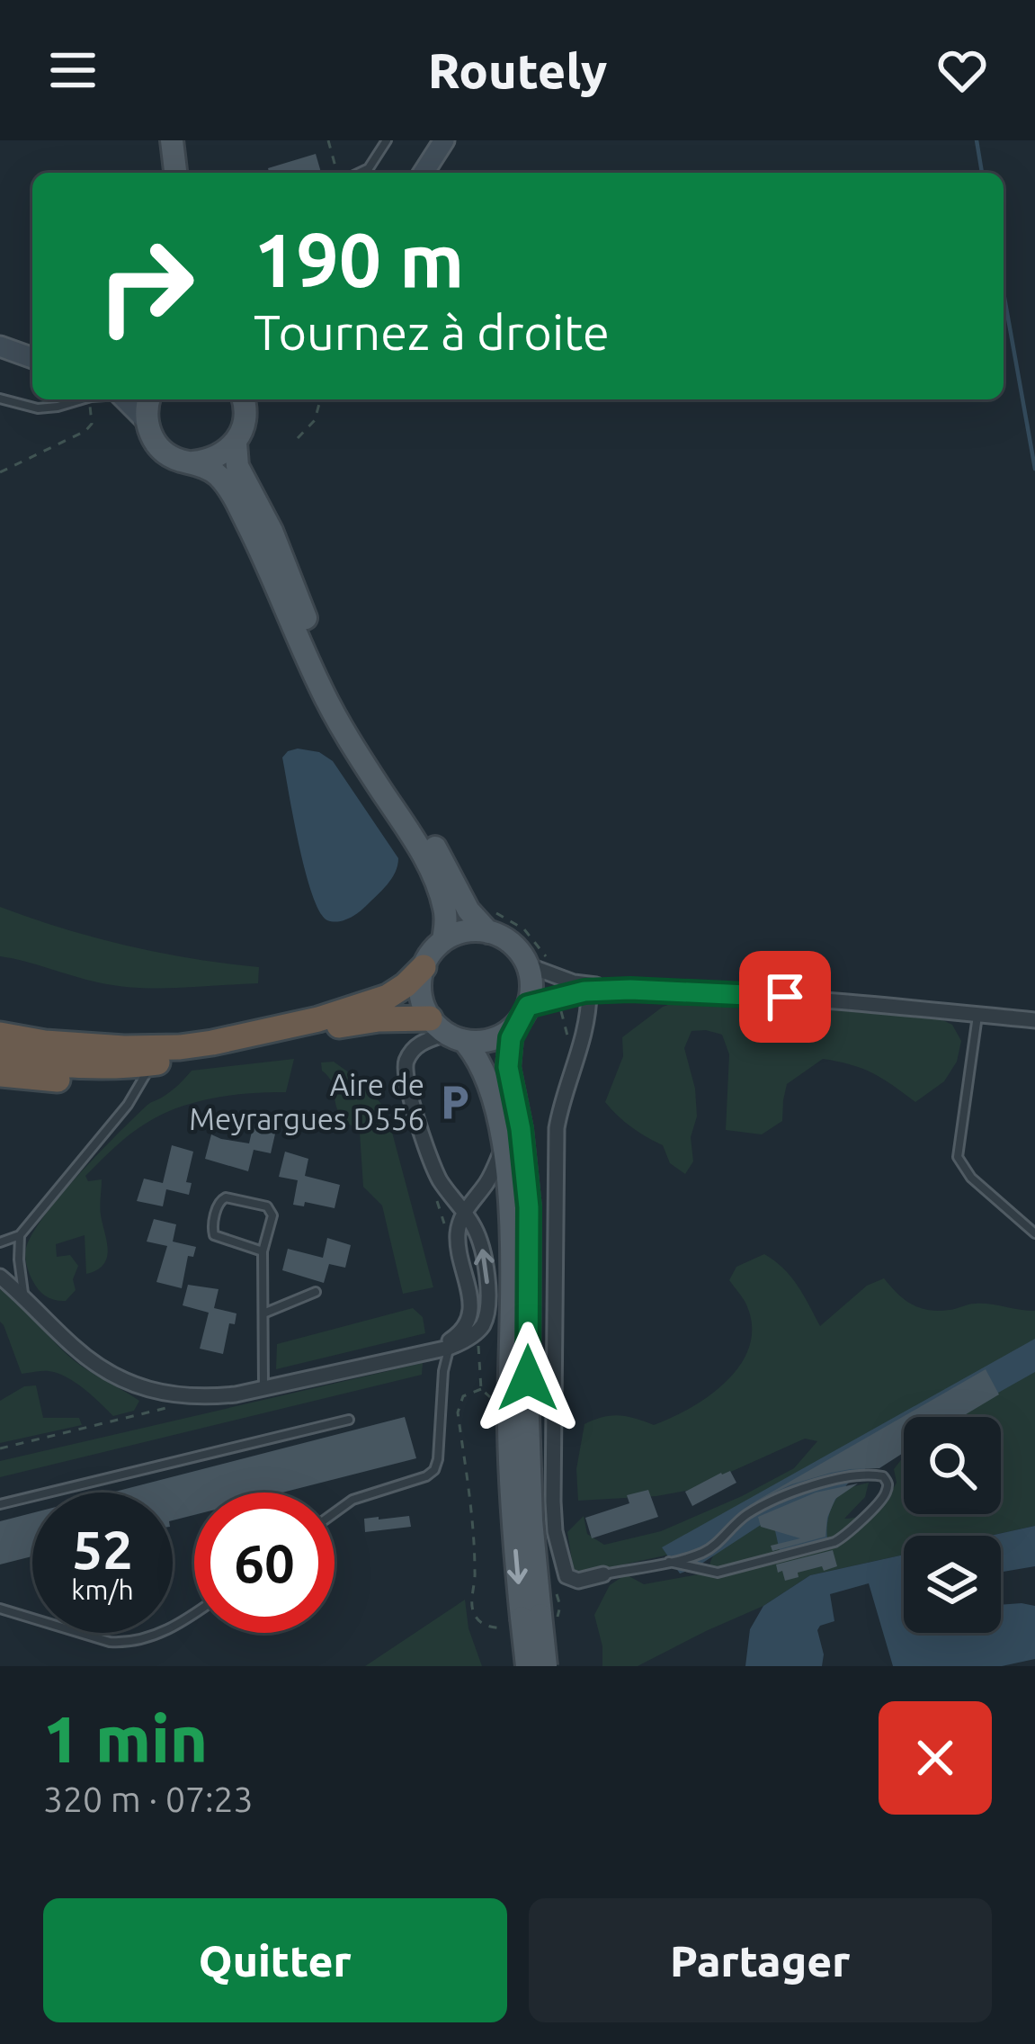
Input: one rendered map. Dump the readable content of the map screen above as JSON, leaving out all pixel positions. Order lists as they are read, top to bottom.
{
  "places": {
    "parking": ["Aire de Meyrargues D556"]
  },
  "page": {
    "header": "Routely",
    "turn": ["190 m", "Tournez à droite"],
    "speed": "52 km/h",
    "limit": "60",
    "heading": ["1 min", "320 m · 07:23"],
    "buttons": ["Quitter", "Partager"]
  }
}
